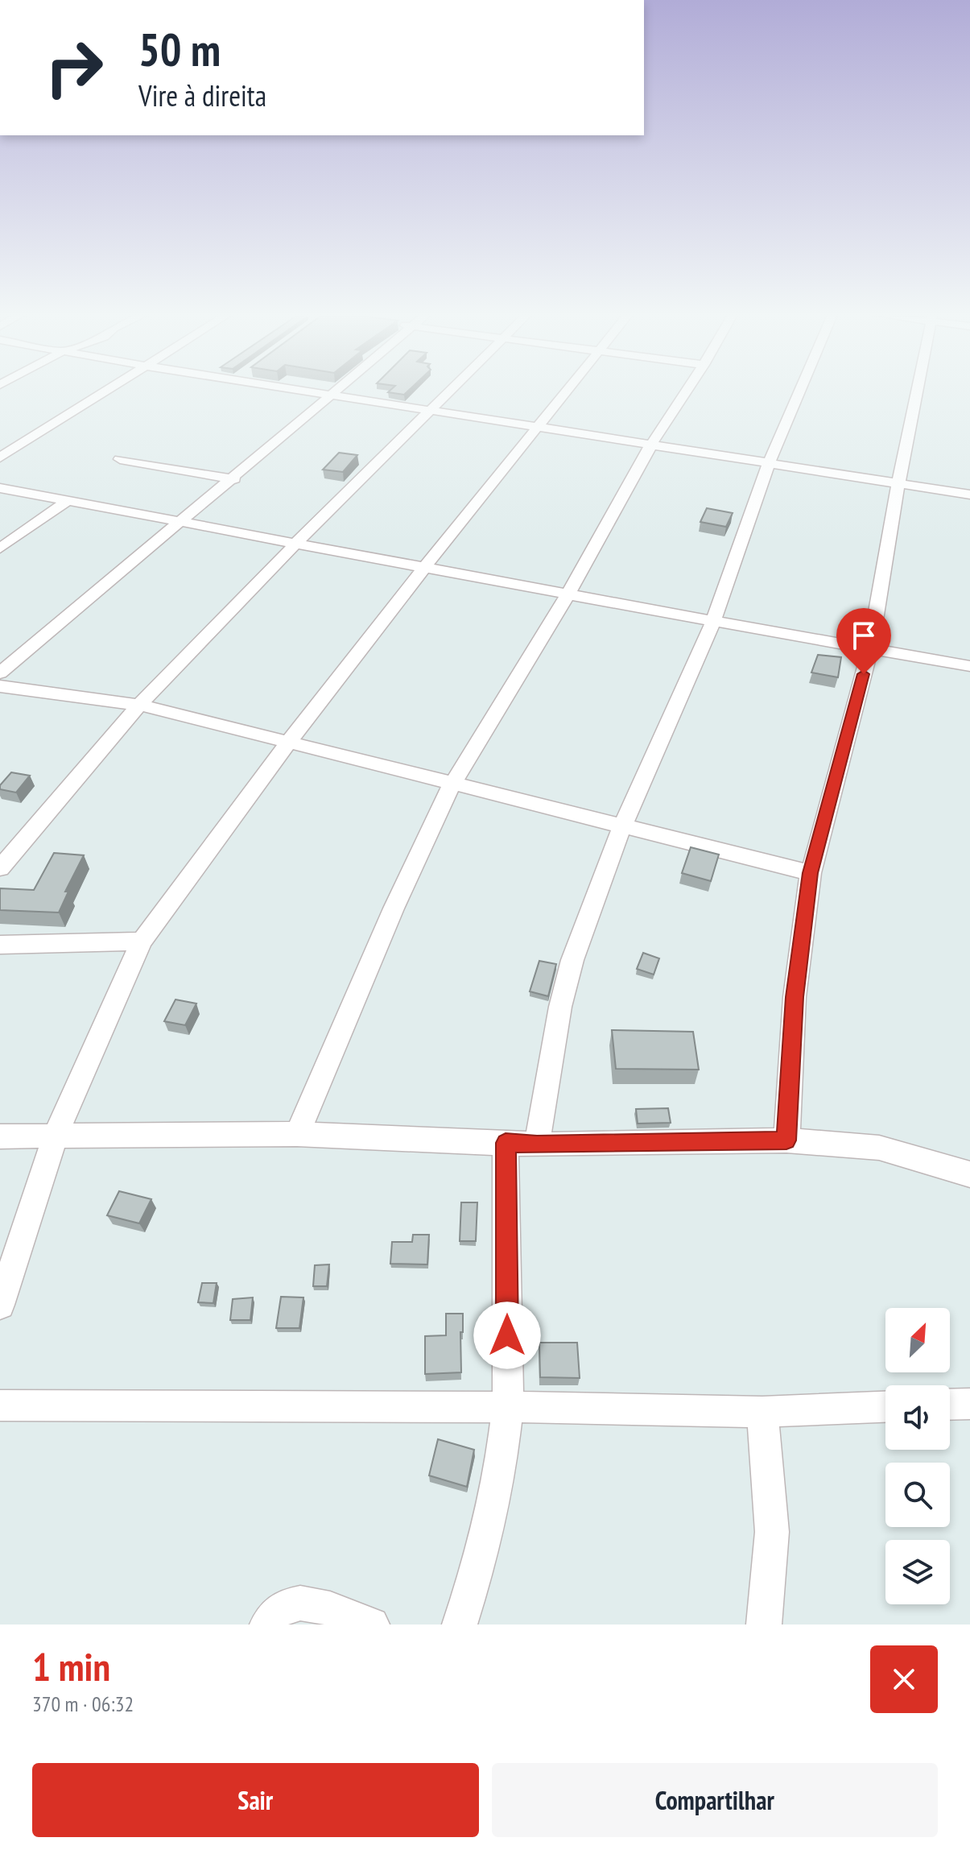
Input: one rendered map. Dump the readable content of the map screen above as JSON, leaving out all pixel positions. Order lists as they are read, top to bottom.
{
  "north": "top right",
  "page": {
    "turn": ["50 m", "Vire à direita"],
    "heading": ["1 min", "370 m · 06:32"],
    "buttons": ["Sair", "Compartilhar"]
  }
}
